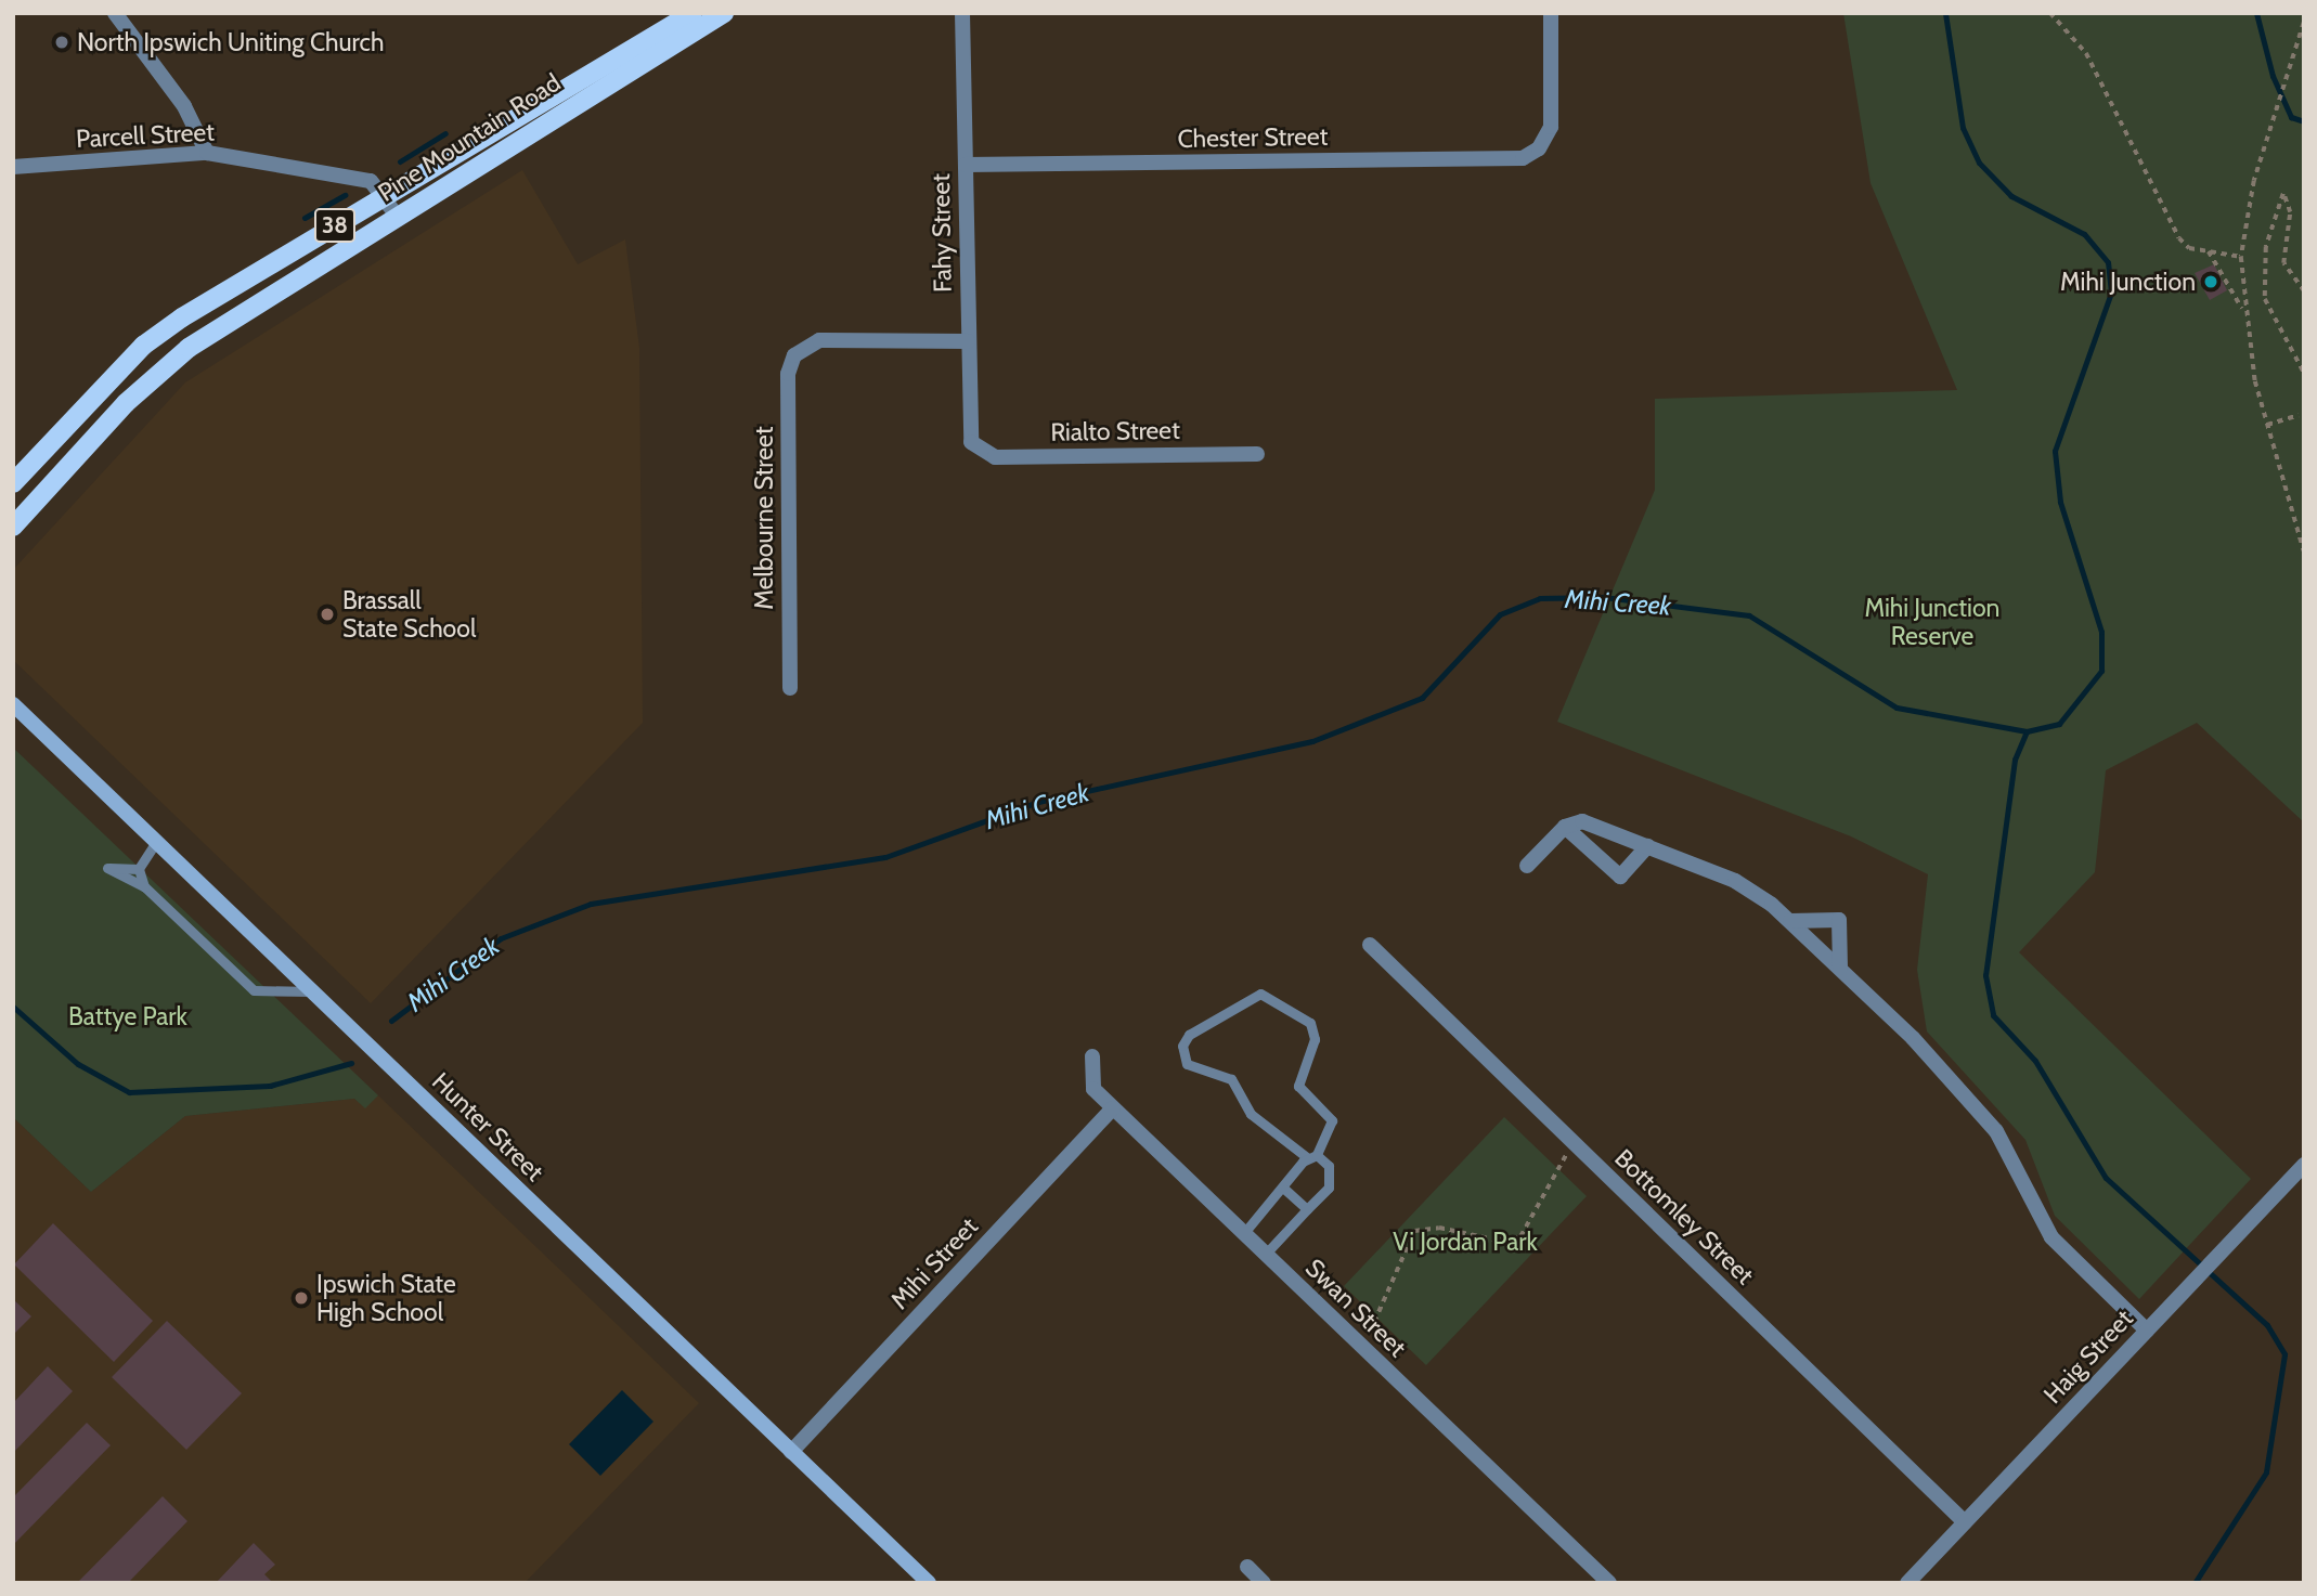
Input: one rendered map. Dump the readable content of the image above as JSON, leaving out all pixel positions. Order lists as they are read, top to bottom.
{
  "streets": {
    "main road": ["Pine Mountain Road", "38", "Hunter Street"],
    "street": [
      "Parcell Street",
      "Chester Street",
      "Fahy Street",
      "Rialto Street",
      "Melbourne Street",
      "Bottomley Street",
      "Mihi Street",
      "Swan Street",
      "Haig Street"
    ]
  },
  "crossings": [
    ["Parcell Street", "Pine Mountain Road"],
    ["Chester Street", "Fahy Street"],
    ["Fahy Street", "Rialto Street"],
    ["Fahy Street", "Melbourne Street"],
    ["Hunter Street", "Mihi Street"],
    ["Bottomley Street", "Haig Street"],
    ["Mihi Street", "Swan Street"]
  ],
  "water": ["Mihi Creek"],
  "parks": ["Mihi Junction Reserve", "Battye Park", "Vi Jordan Park"],
  "places": [
    "North Ipswich Uniting Church",
    "Mihi Junction",
    "Brassall State School",
    "Ipswich State High School"
  ]
}
